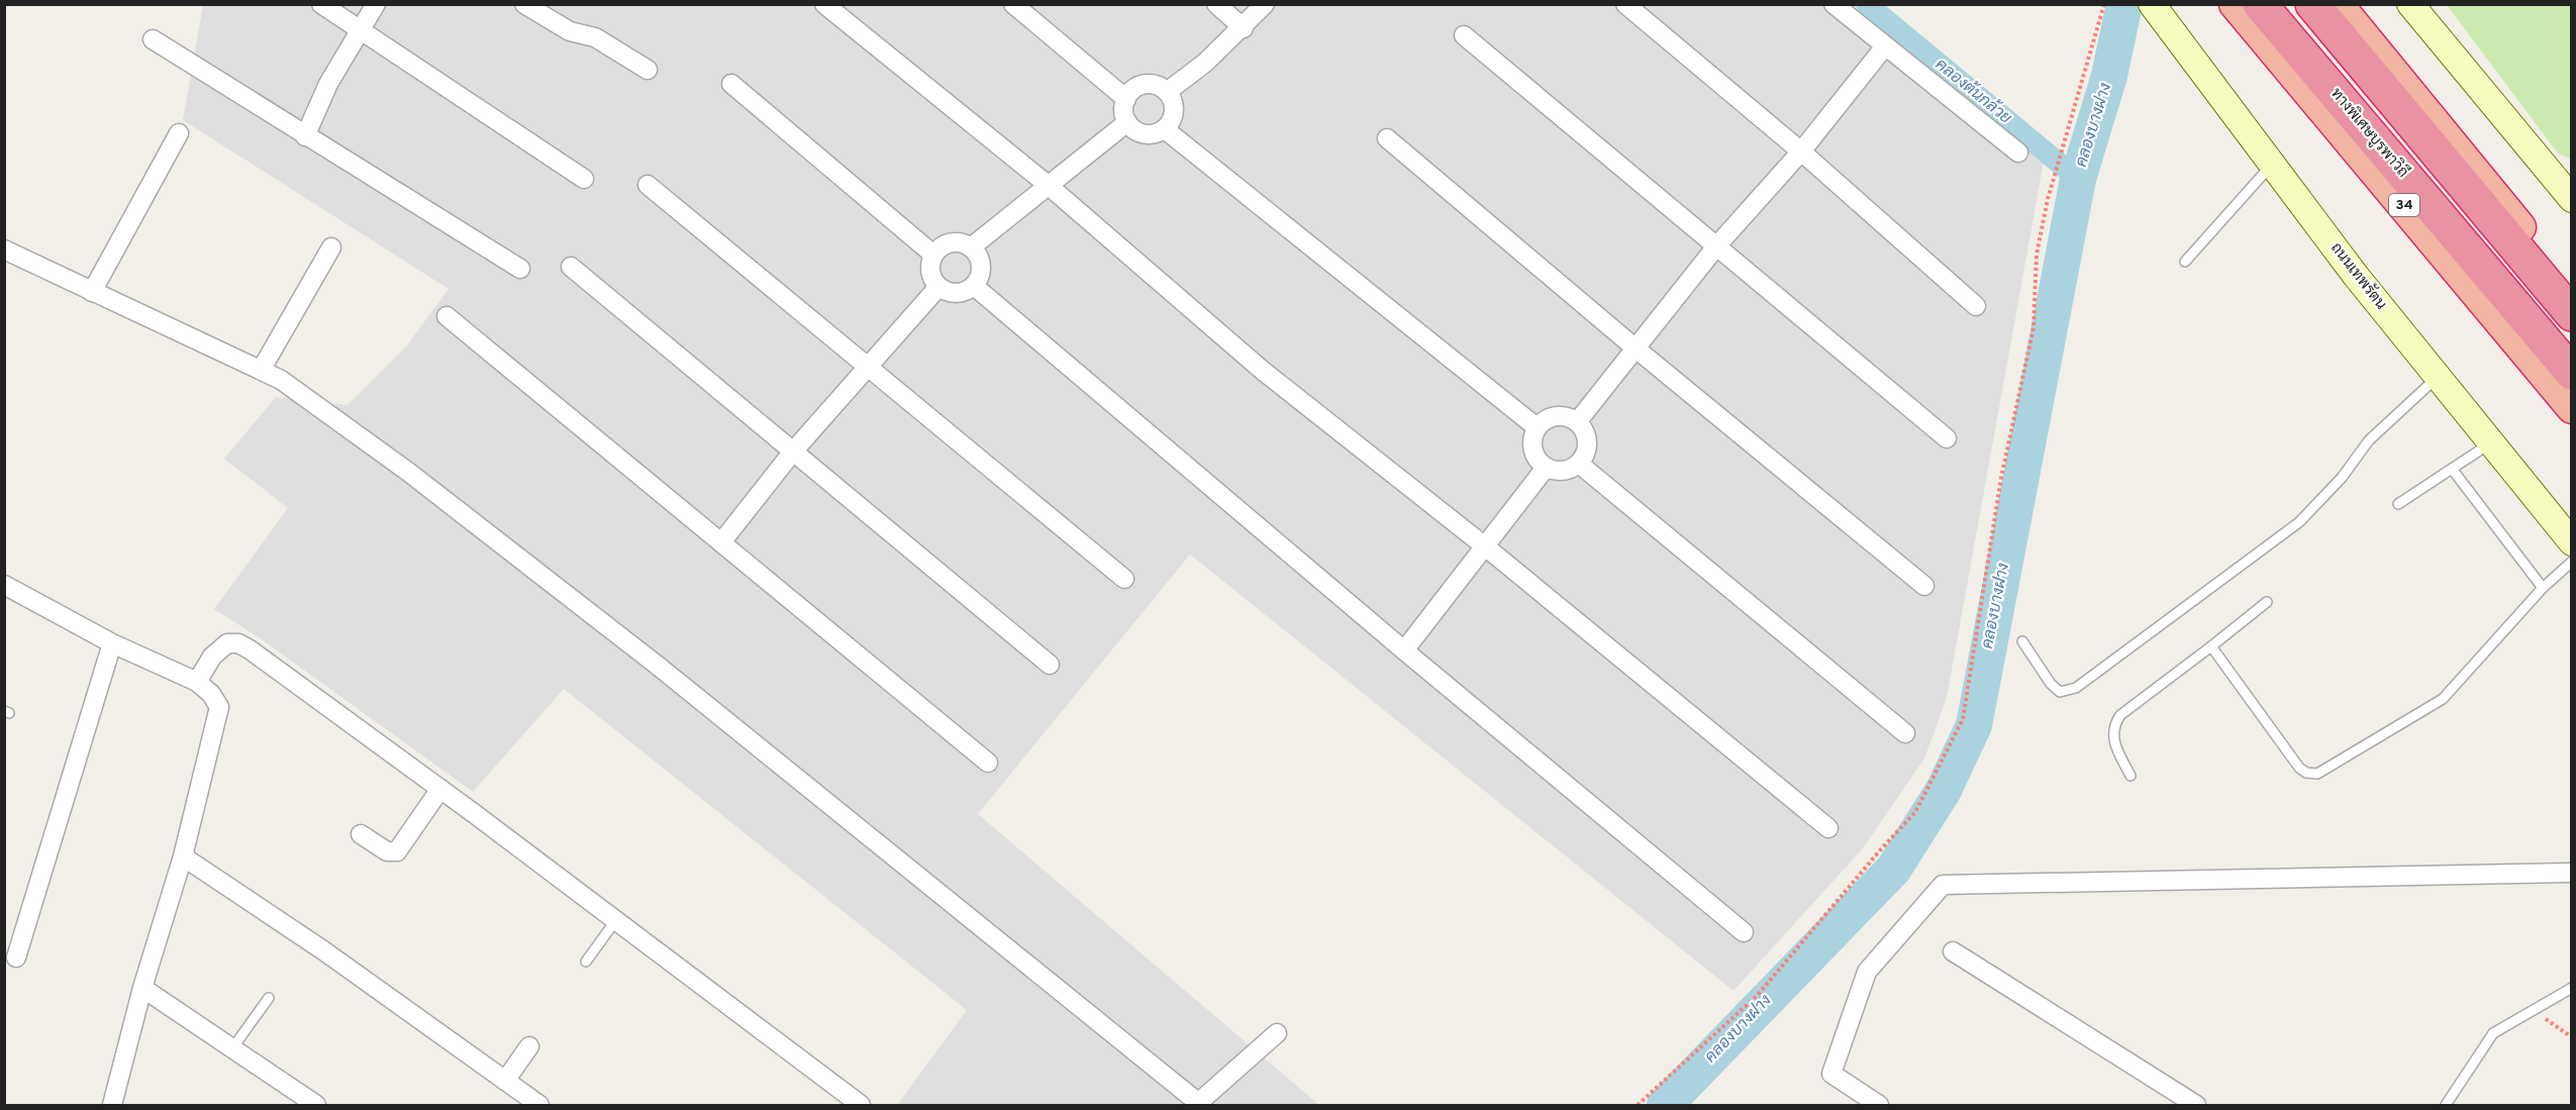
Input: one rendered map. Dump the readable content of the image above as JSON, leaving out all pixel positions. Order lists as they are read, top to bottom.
{
  "streets": {
    "highway": ["ทางพิเศษบูรพาวิถี", "34"],
    "main road": ["ถนนเทพรัตน"]
  },
  "water": ["คลองต้นกล้วย", "คลองบางฝาง"]
}
